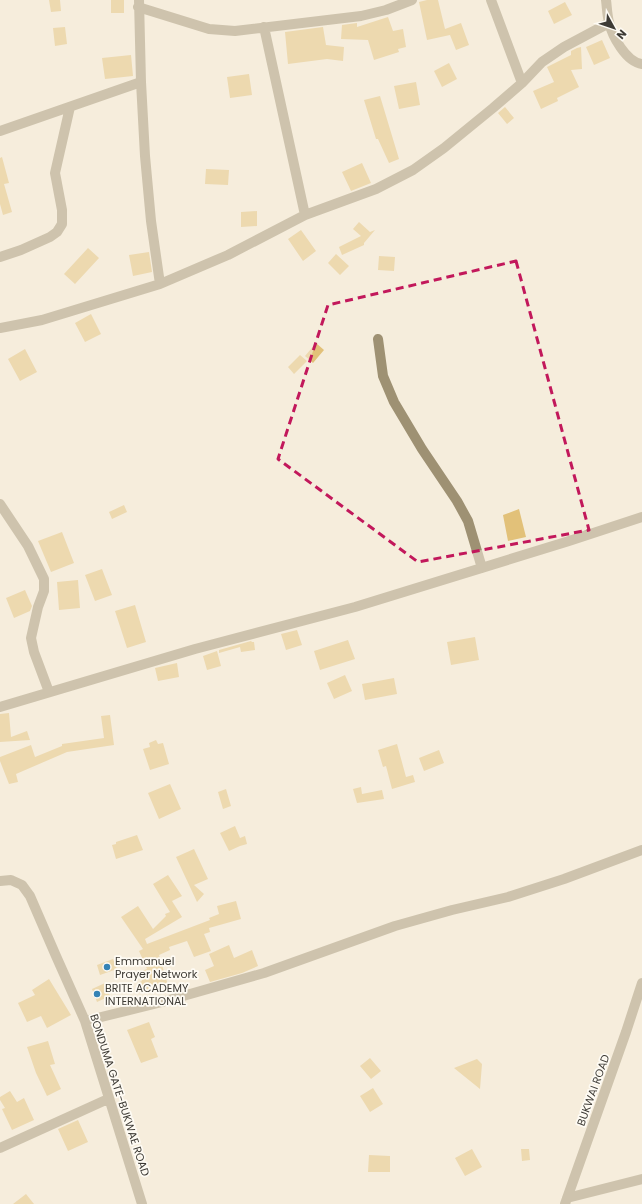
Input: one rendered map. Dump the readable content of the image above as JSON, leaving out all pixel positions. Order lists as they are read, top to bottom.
{
  "streets": {
    "street": ["BUKWAI ROAD", "BONDUMA GATE-BUKWAE ROAD"]
  },
  "places": ["Emmanuel Prayer Network", "BRITE ACADEMY INTERNATIONAL"],
  "north": "bottom right"
}
